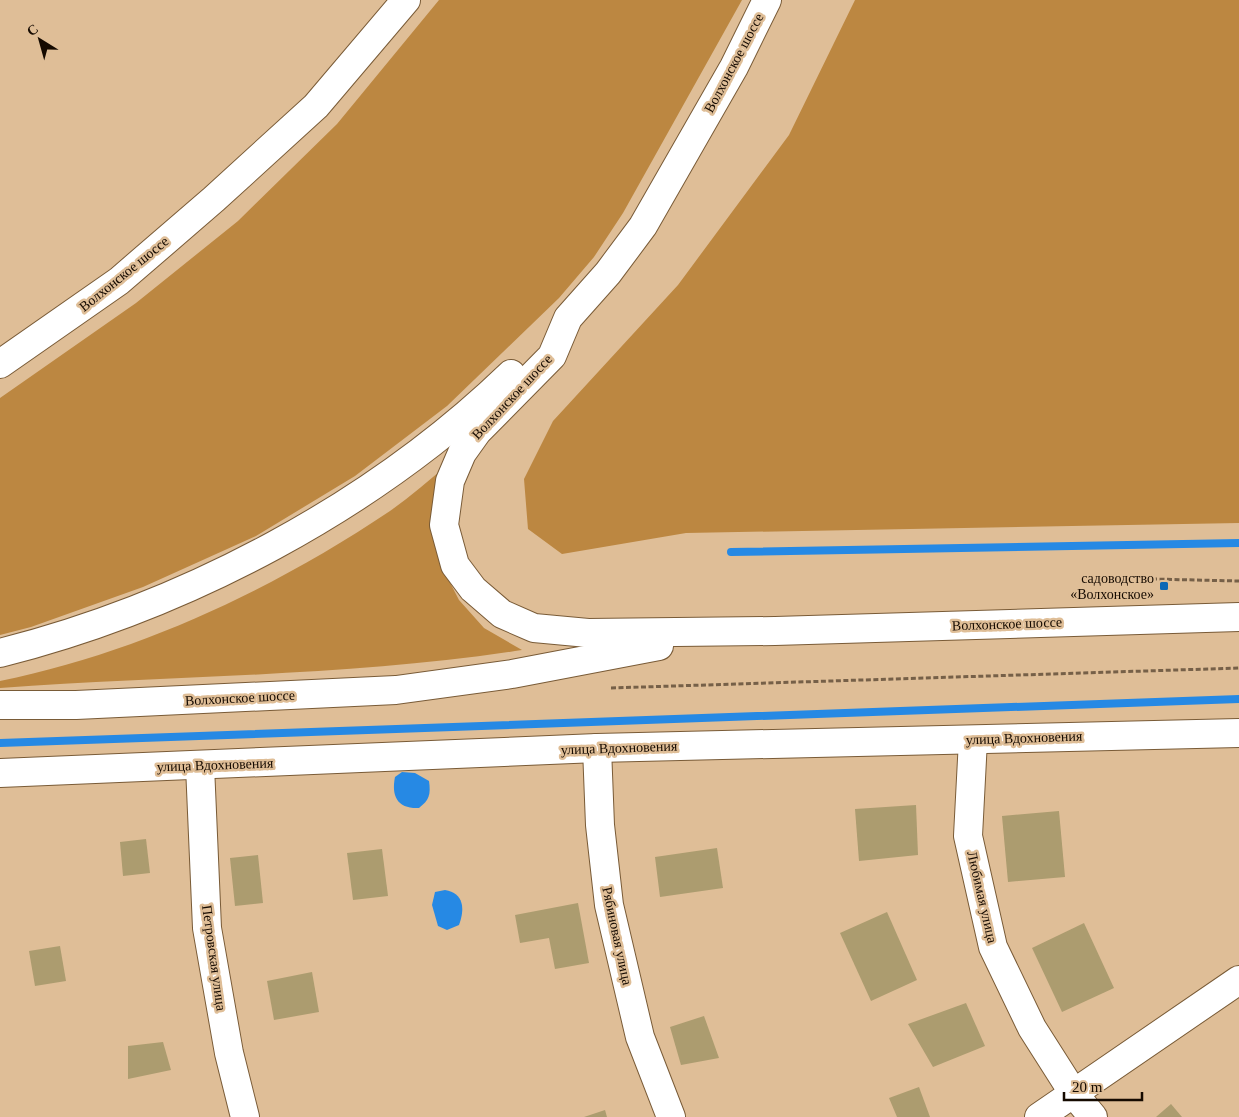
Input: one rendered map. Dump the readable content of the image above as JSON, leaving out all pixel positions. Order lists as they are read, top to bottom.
{
  "streets": {
    "main road": [
      "Волхонское шоссе",
      "улица Вдохновения",
      "Любимая улица",
      "Рябиновая улица",
      "Петровская улица"
    ]
  },
  "crossings": [
    ["улица Вдохновения", "Любимая улица"],
    ["улица Вдохновения", "Рябиновая улица"],
    ["улица Вдохновения", "Петровская улица"]
  ],
  "places": {
    "transit": ["садоводство «Волхонское»"]
  },
  "scale_bar": "20 m",
  "north": "top left"
}
